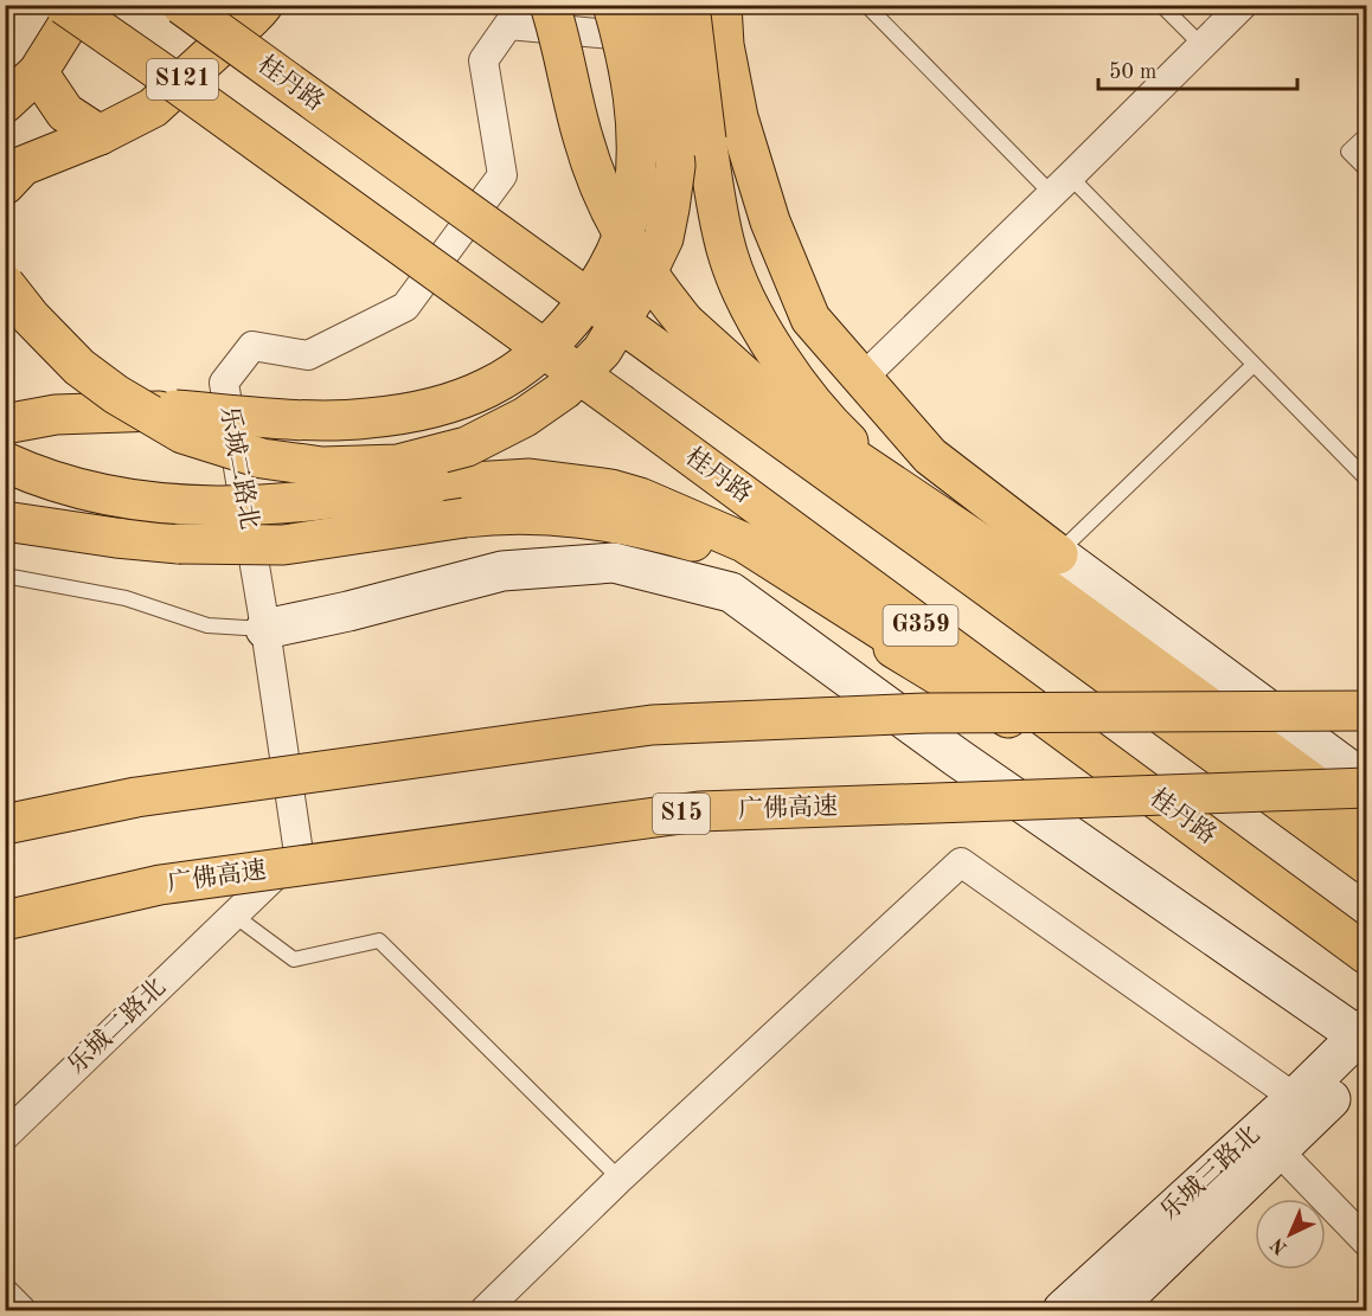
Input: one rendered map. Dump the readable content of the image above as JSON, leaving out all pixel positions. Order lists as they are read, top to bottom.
{
  "streets": {
    "main road": [
      "S121",
      "桂丹路",
      "G359",
      "广佛高速",
      "S15"
    ],
    "street": ["乐城二路北", "乐城三路北"]
  },
  "scale_bar": "50 m",
  "north": "bottom left"
}
